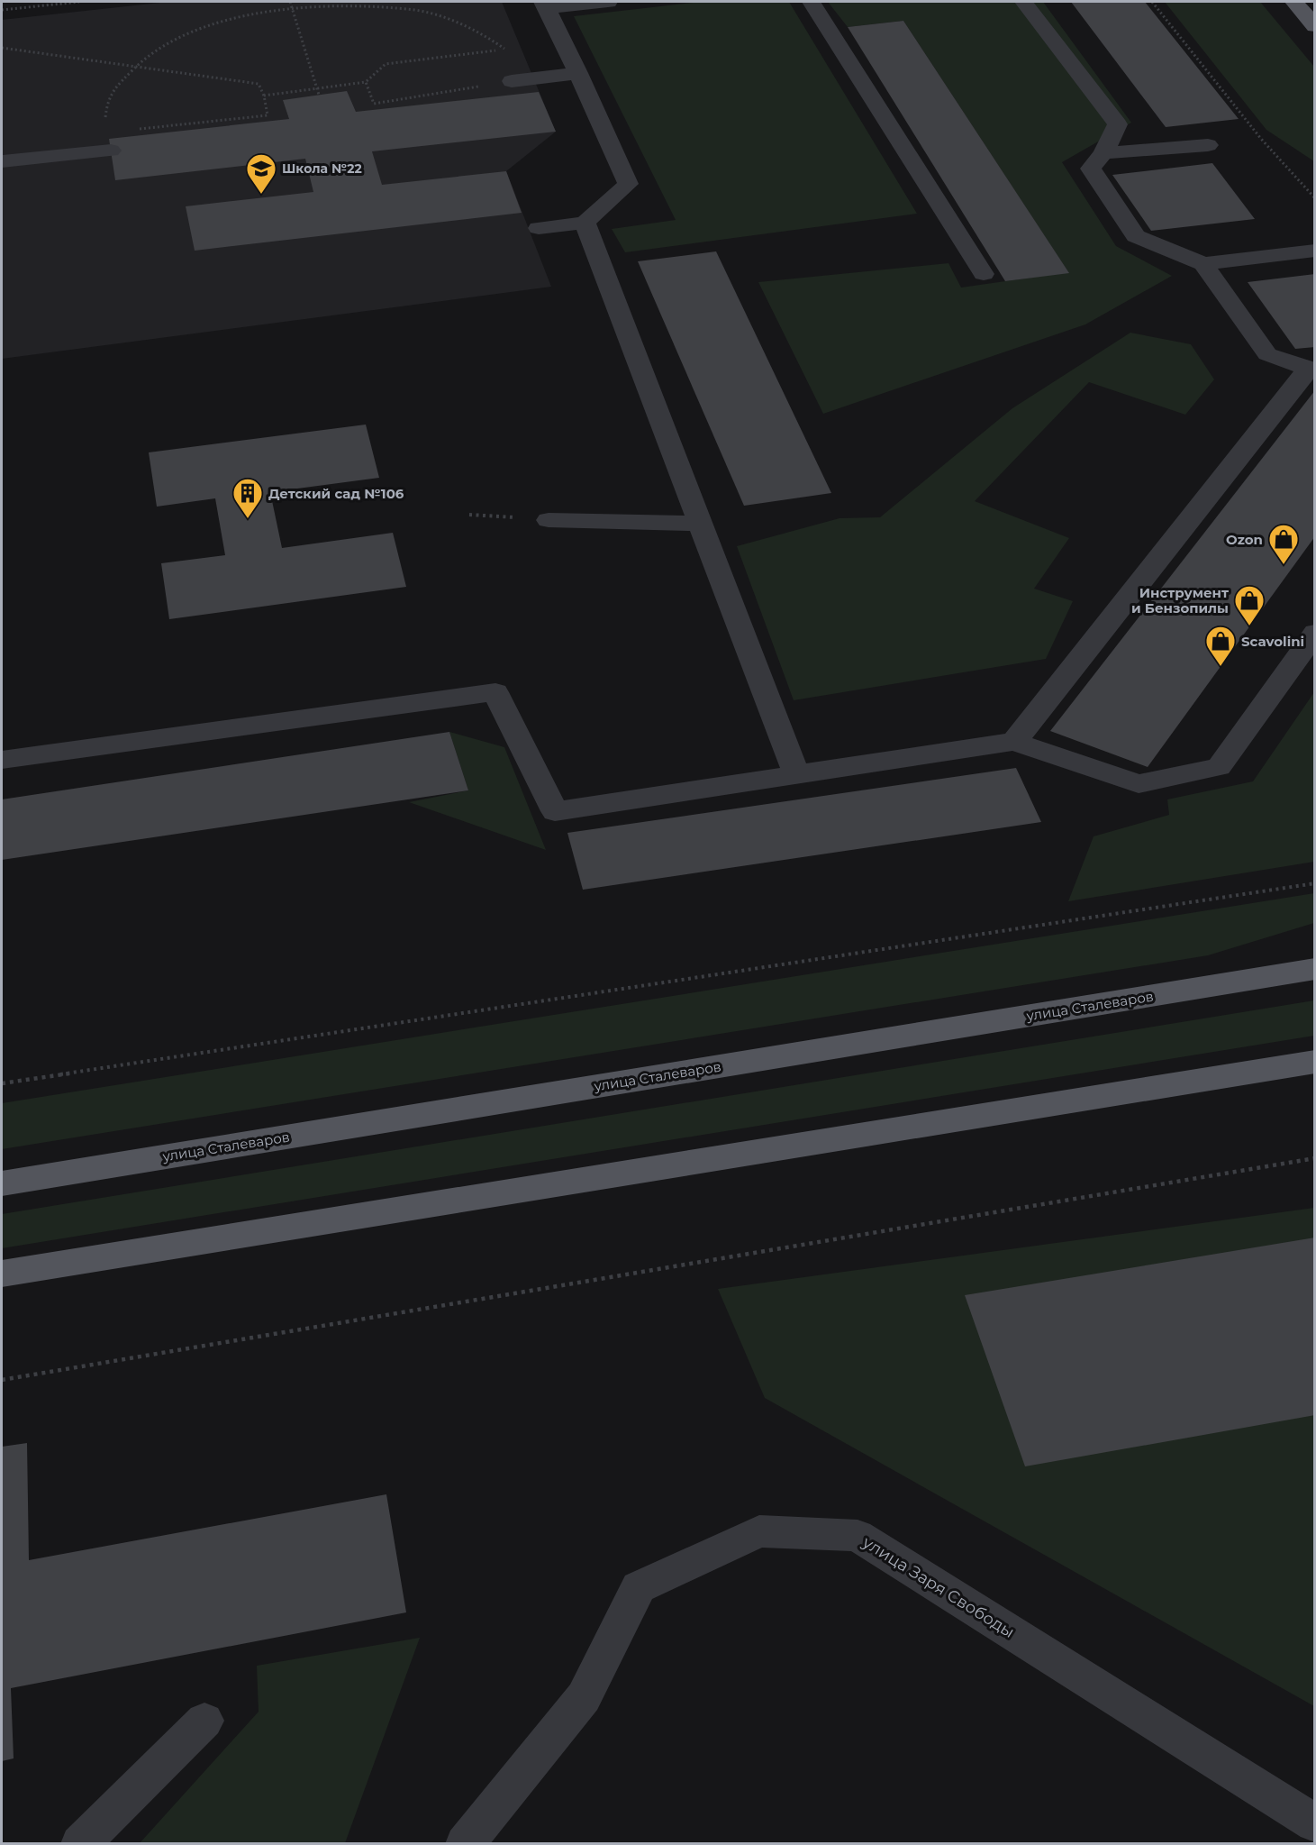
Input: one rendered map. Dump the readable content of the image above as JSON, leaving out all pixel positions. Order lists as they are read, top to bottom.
{
  "streets": {
    "main road": ["улица Сталеваров"],
    "street": ["улица Заря Свободы"]
  },
  "places": {
    "school or university": ["Школа №22"],
    "building": ["Детский сад №106"],
    "shop": ["Ozon", "Инструмент и Бензопилы", "Scavolini"]
  }
}
